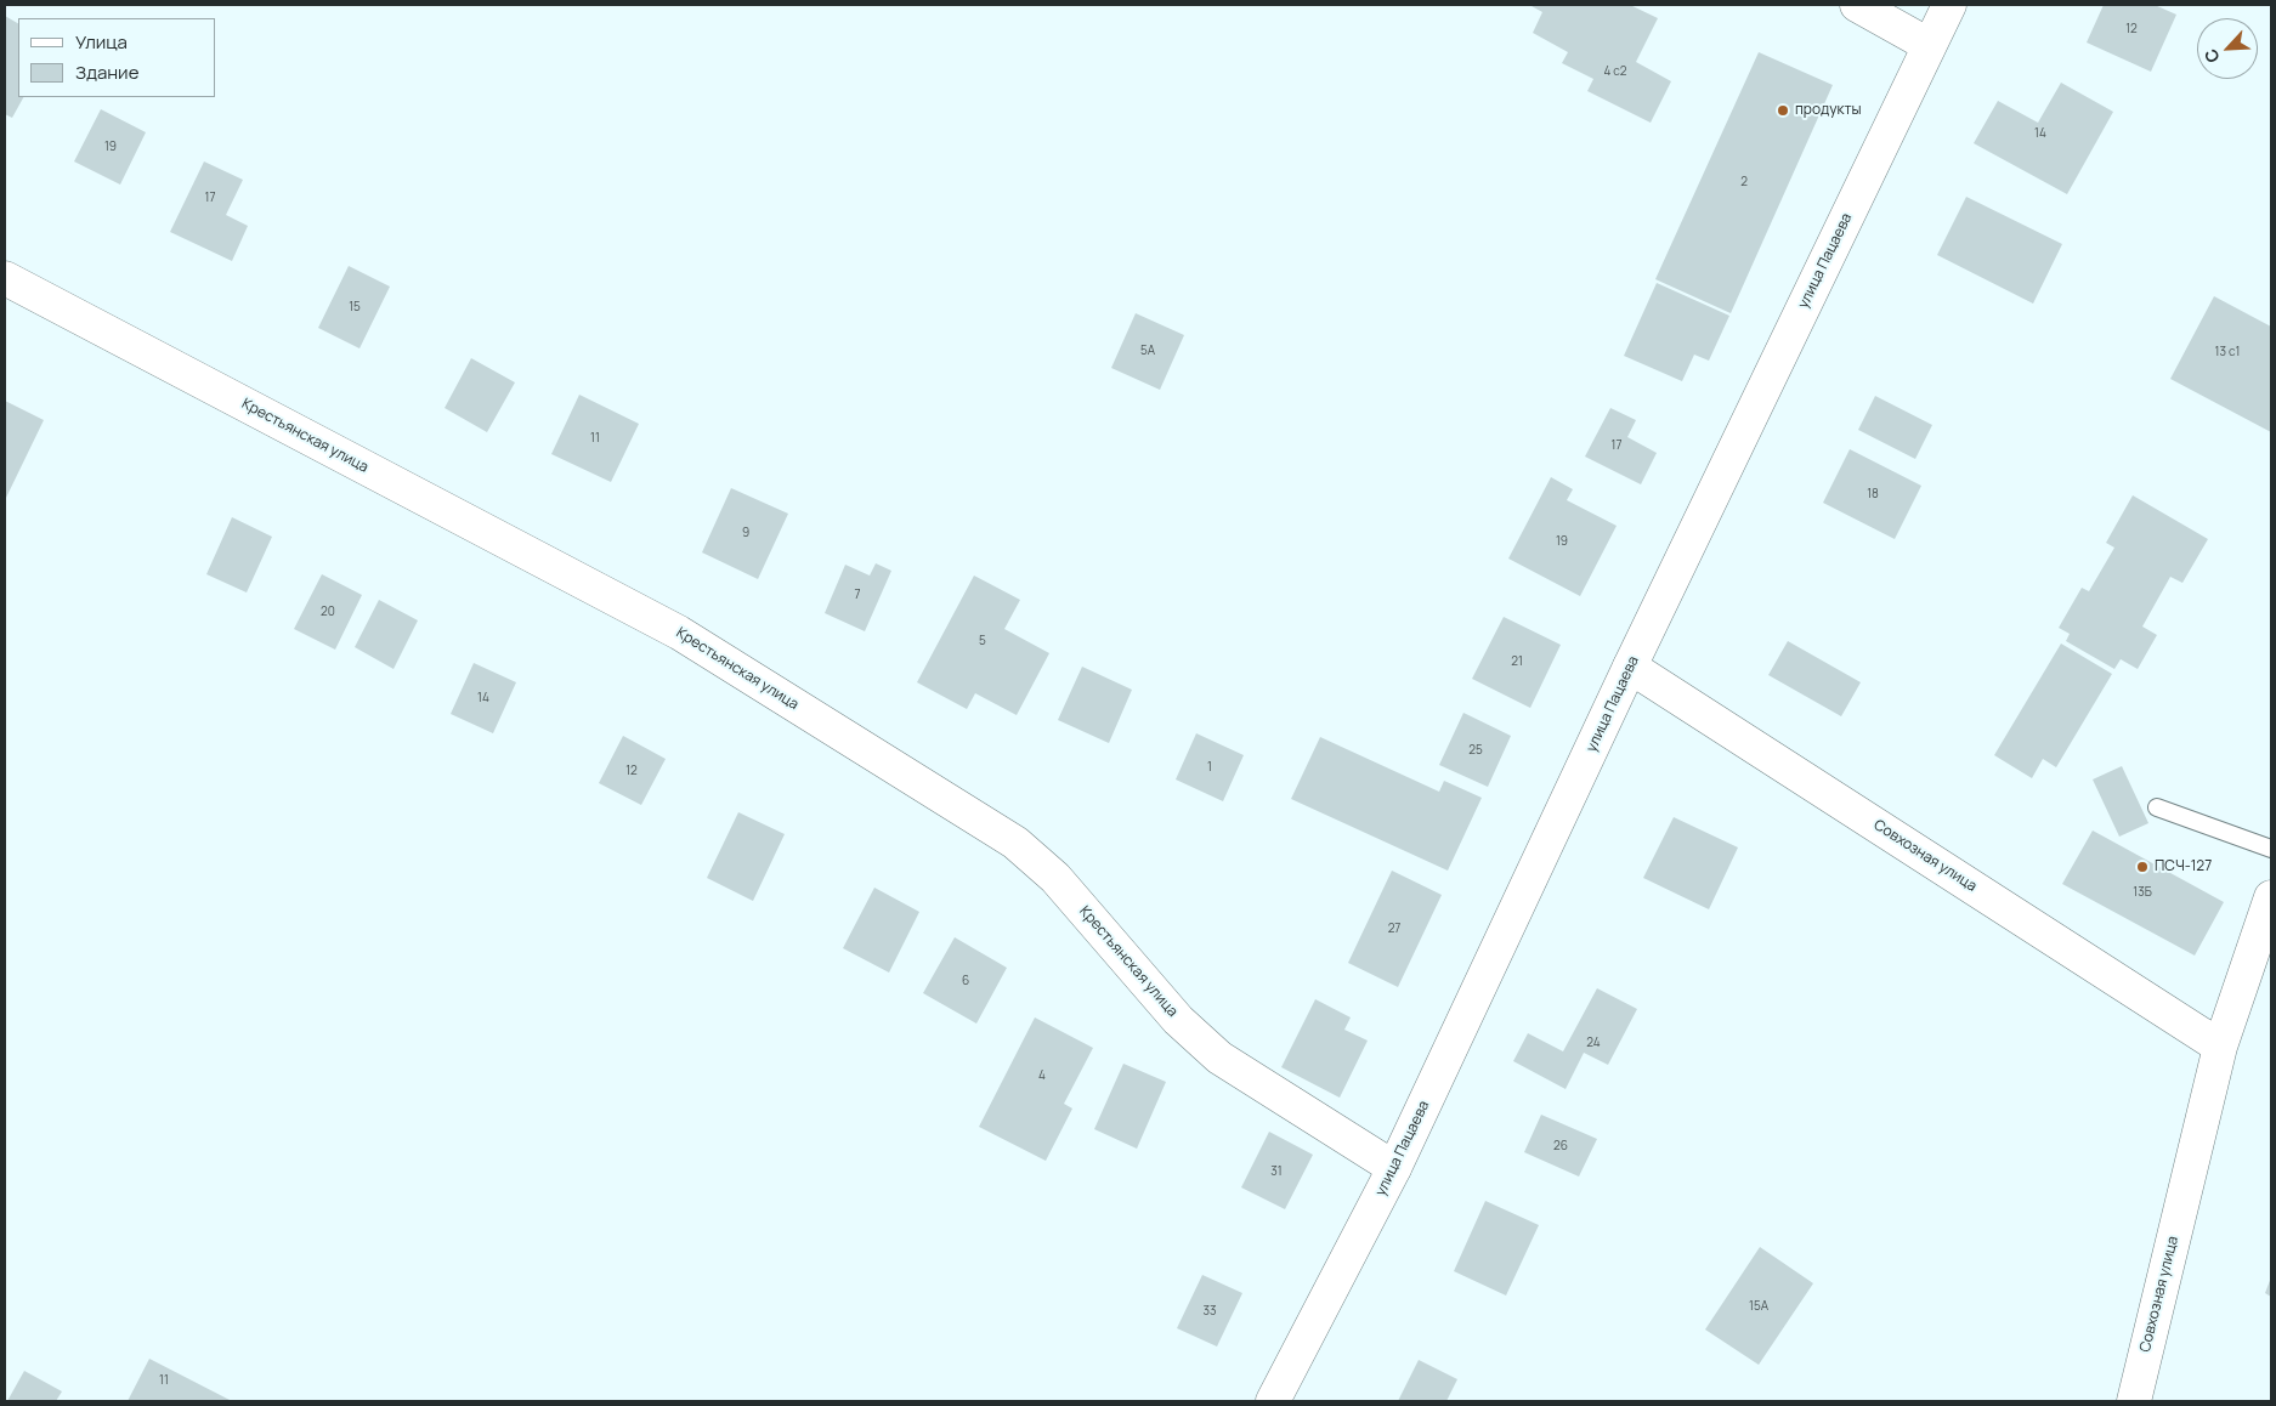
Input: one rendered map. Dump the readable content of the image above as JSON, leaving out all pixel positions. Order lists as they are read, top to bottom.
{
  "streets": {
    "street": ["улица Пацаева", "Крестьянская улица", "Совхозная улица"]
  },
  "crossings": [
    ["улица Пацаева", "Крестьянская улица"],
    ["улица Пацаева", "Совхозная улица"]
  ],
  "places": ["продукты", "ПСЧ-127"],
  "house_numbers": [
    "12",
    "4 с2",
    "14",
    "19",
    "2",
    "17",
    "15",
    "5А",
    "13 с1",
    "11",
    "17",
    "18",
    "9",
    "19",
    "7",
    "20",
    "5",
    "21",
    "14",
    "25",
    "1",
    "12",
    "13Б",
    "27",
    "6",
    "24",
    "4",
    "26",
    "31",
    "15А",
    "33",
    "11"
  ],
  "legend": ["Улица", "Здание"],
  "north": "bottom left"
}
